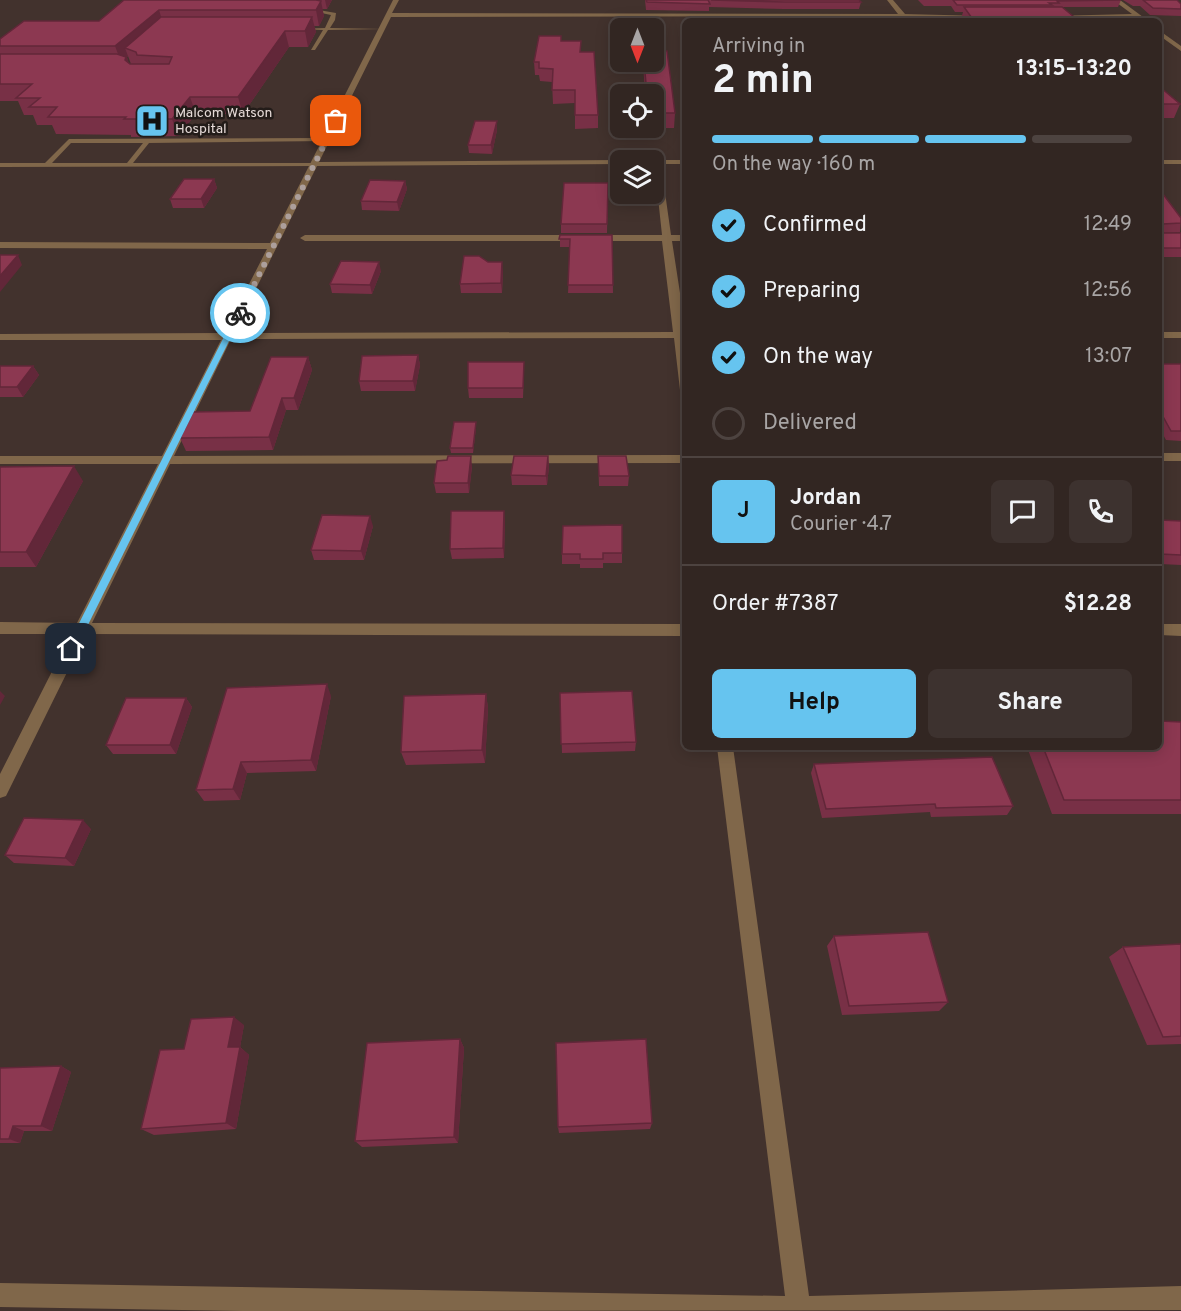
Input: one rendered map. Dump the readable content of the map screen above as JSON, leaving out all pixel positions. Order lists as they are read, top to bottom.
{
  "places": {
    "hospital": ["Malcom Watson Hospital"]
  },
  "north": "bottom",
  "page": {
    "heading": ["2 min", "Arriving in", "13:15–13:20"],
    "panel": [
      "Jordan",
      "Courier · 4.7",
      "Order #7387",
      "$12.28"
    ],
    "bar": "On the way · 160 m",
    "list": [
      ["Confirmed", "12:49"],
      ["Preparing", "12:56"],
      ["On the way", "13:07"],
      "Delivered"
    ],
    "round": "J",
    "buttons": ["Help", "Share"]
  }
}
